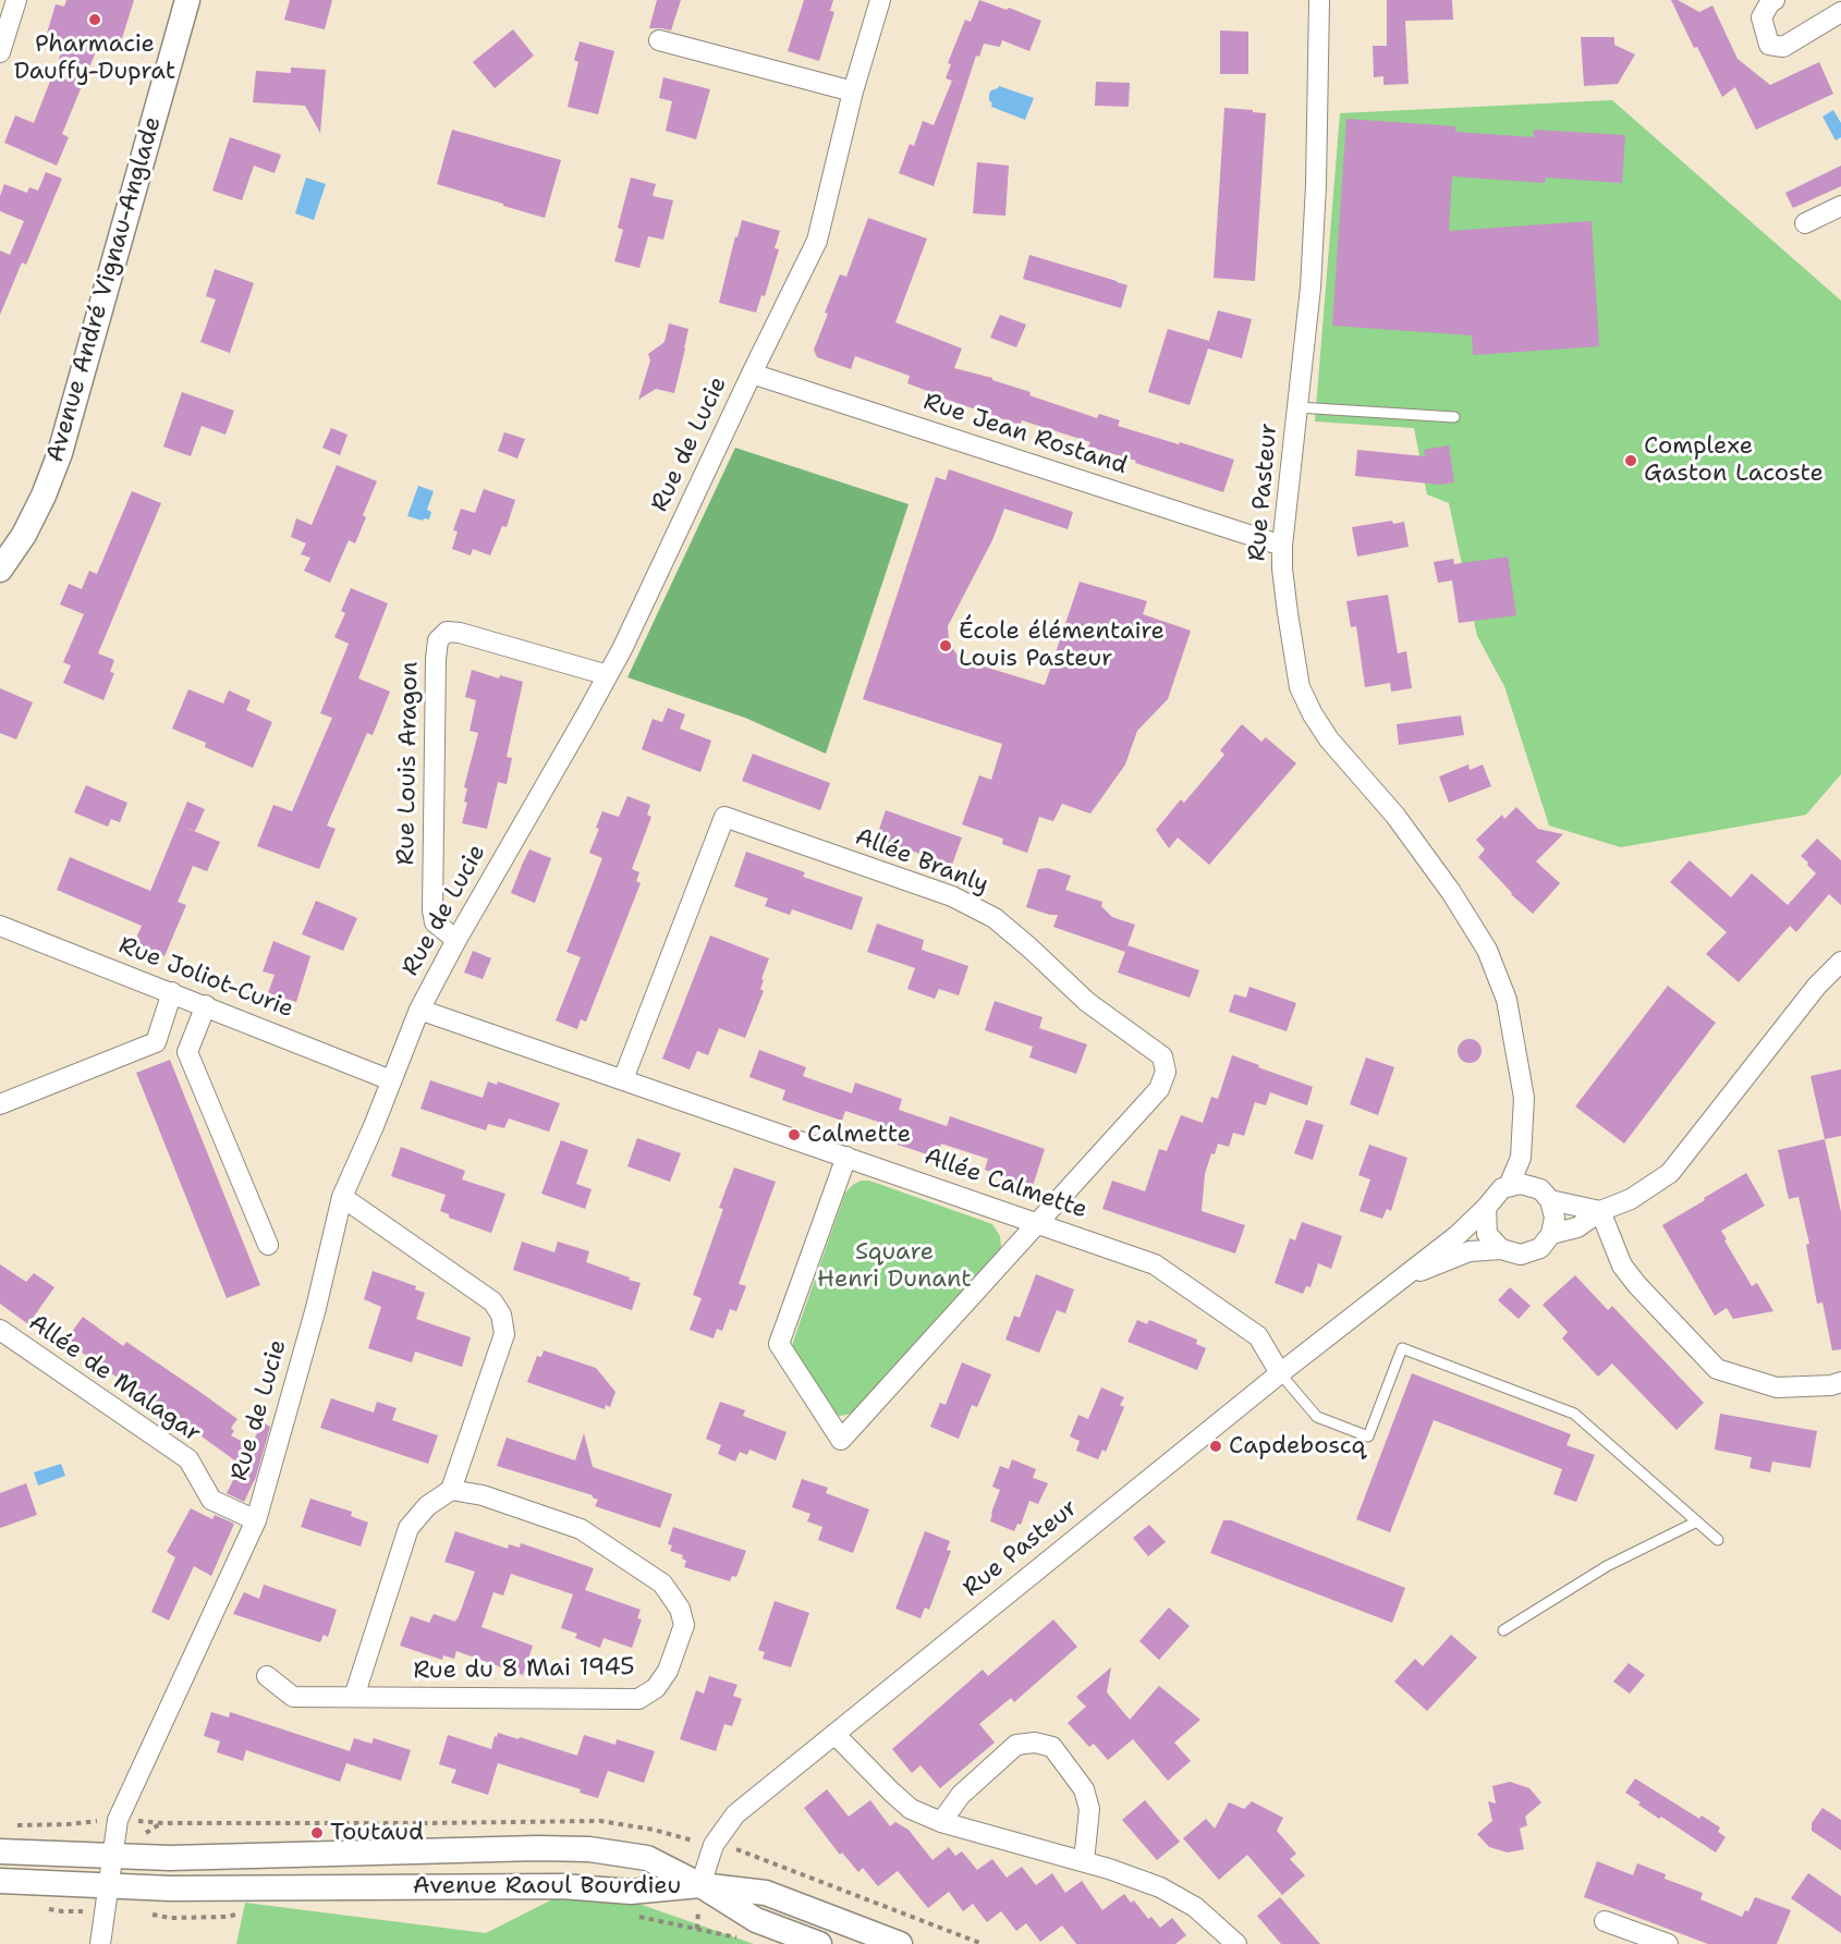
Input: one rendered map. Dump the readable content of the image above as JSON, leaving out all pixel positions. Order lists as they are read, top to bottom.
{
  "streets": {
    "street": [
      "Avenue André Vignau-Anglade",
      "Rue Jean Rostand",
      "Rue de Lucie",
      "Rue Pasteur",
      "Rue Louis Aragon",
      "Allée Branly",
      "Rue Joliot-Curie",
      "Allée Calmette",
      "Allée de Malagar",
      "Rue du 8 Mai 1945",
      "Avenue Raoul Bourdieu"
    ]
  },
  "crossings": [
    ["Rue Jean Rostand", "Rue de Lucie"],
    ["Rue Jean Rostand", "Rue Pasteur"],
    ["Rue de Lucie", "Rue Louis Aragon"],
    ["Rue de Lucie", "Rue Joliot-Curie"],
    ["Rue de Lucie", "Allée Calmette"],
    ["Rue de Lucie", "Allée de Malagar"],
    ["Rue de Lucie", "Avenue Raoul Bourdieu"],
    ["Rue Pasteur", "Allée Calmette"],
    ["Rue Pasteur", "Avenue Raoul Bourdieu"],
    ["Allée Branly", "Allée Calmette"]
  ],
  "parks": ["Square Henri Dunant"],
  "places": [
    "Pharmacie Dauffy-Duprat",
    "Complexe Gaston Lacoste",
    "École élémentaire Louis Pasteur",
    "Calmette",
    "Capdeboscq",
    "Toutaud"
  ]
}
